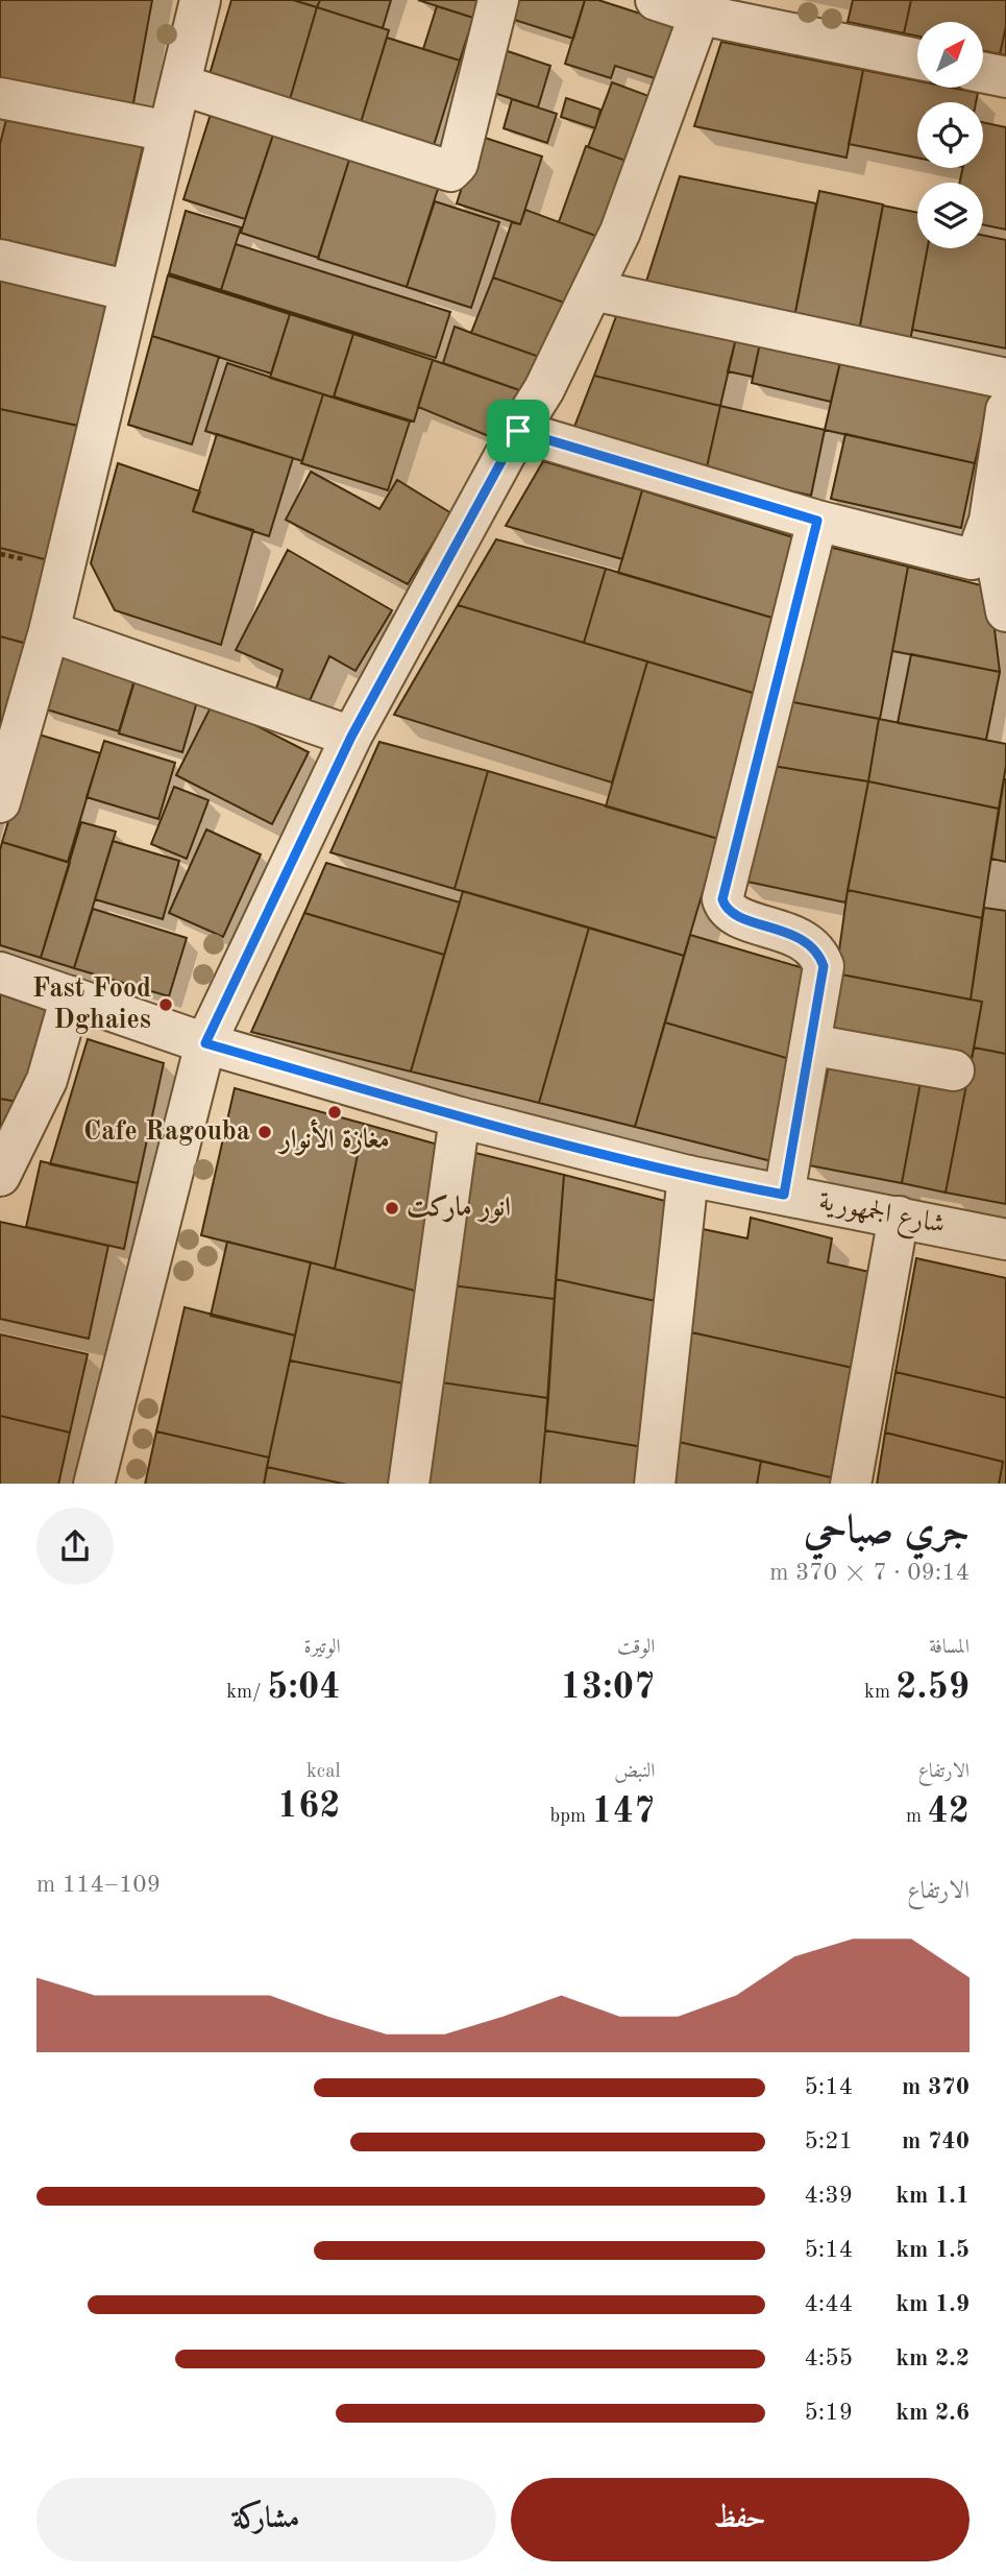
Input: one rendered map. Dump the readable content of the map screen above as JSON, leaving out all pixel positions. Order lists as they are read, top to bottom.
{
  "streets": {
    "street": ["شارع الجمهورية"]
  },
  "places": [
    "Fast Food Dghaies",
    "مغازة الأنوار",
    "Cafe Ragouba",
    "انور ماركت"
  ],
  "north": "top right",
  "page": {
    "heading": ["جري صباحي", "09:14 · 7 × 370 m"],
    "stats": [
      ["المسافة", "2.59 km"],
      ["الوقت", "13:07"],
      ["الوتيرة", "5:04 /km"],
      ["الارتفاع", "42 m"],
      ["النبض", "147 bpm"],
      ["kcal", "162"]
    ],
    "chart": ["الارتفاع", "109–114 m"],
    "list": [
      {
        "name": "370 m",
        "note": "5:14"
      },
      {
        "name": "740 m",
        "note": "5:21"
      },
      {
        "name": "1.1 km",
        "note": "4:39"
      },
      {
        "name": "1.5 km",
        "note": "5:14"
      },
      {
        "name": "1.9 km",
        "note": "4:44"
      },
      {
        "name": "2.2 km",
        "note": "4:55"
      },
      {
        "name": "2.6 km",
        "note": "5:19"
      }
    ],
    "buttons": ["حفظ", "مشاركة"]
  }
}
